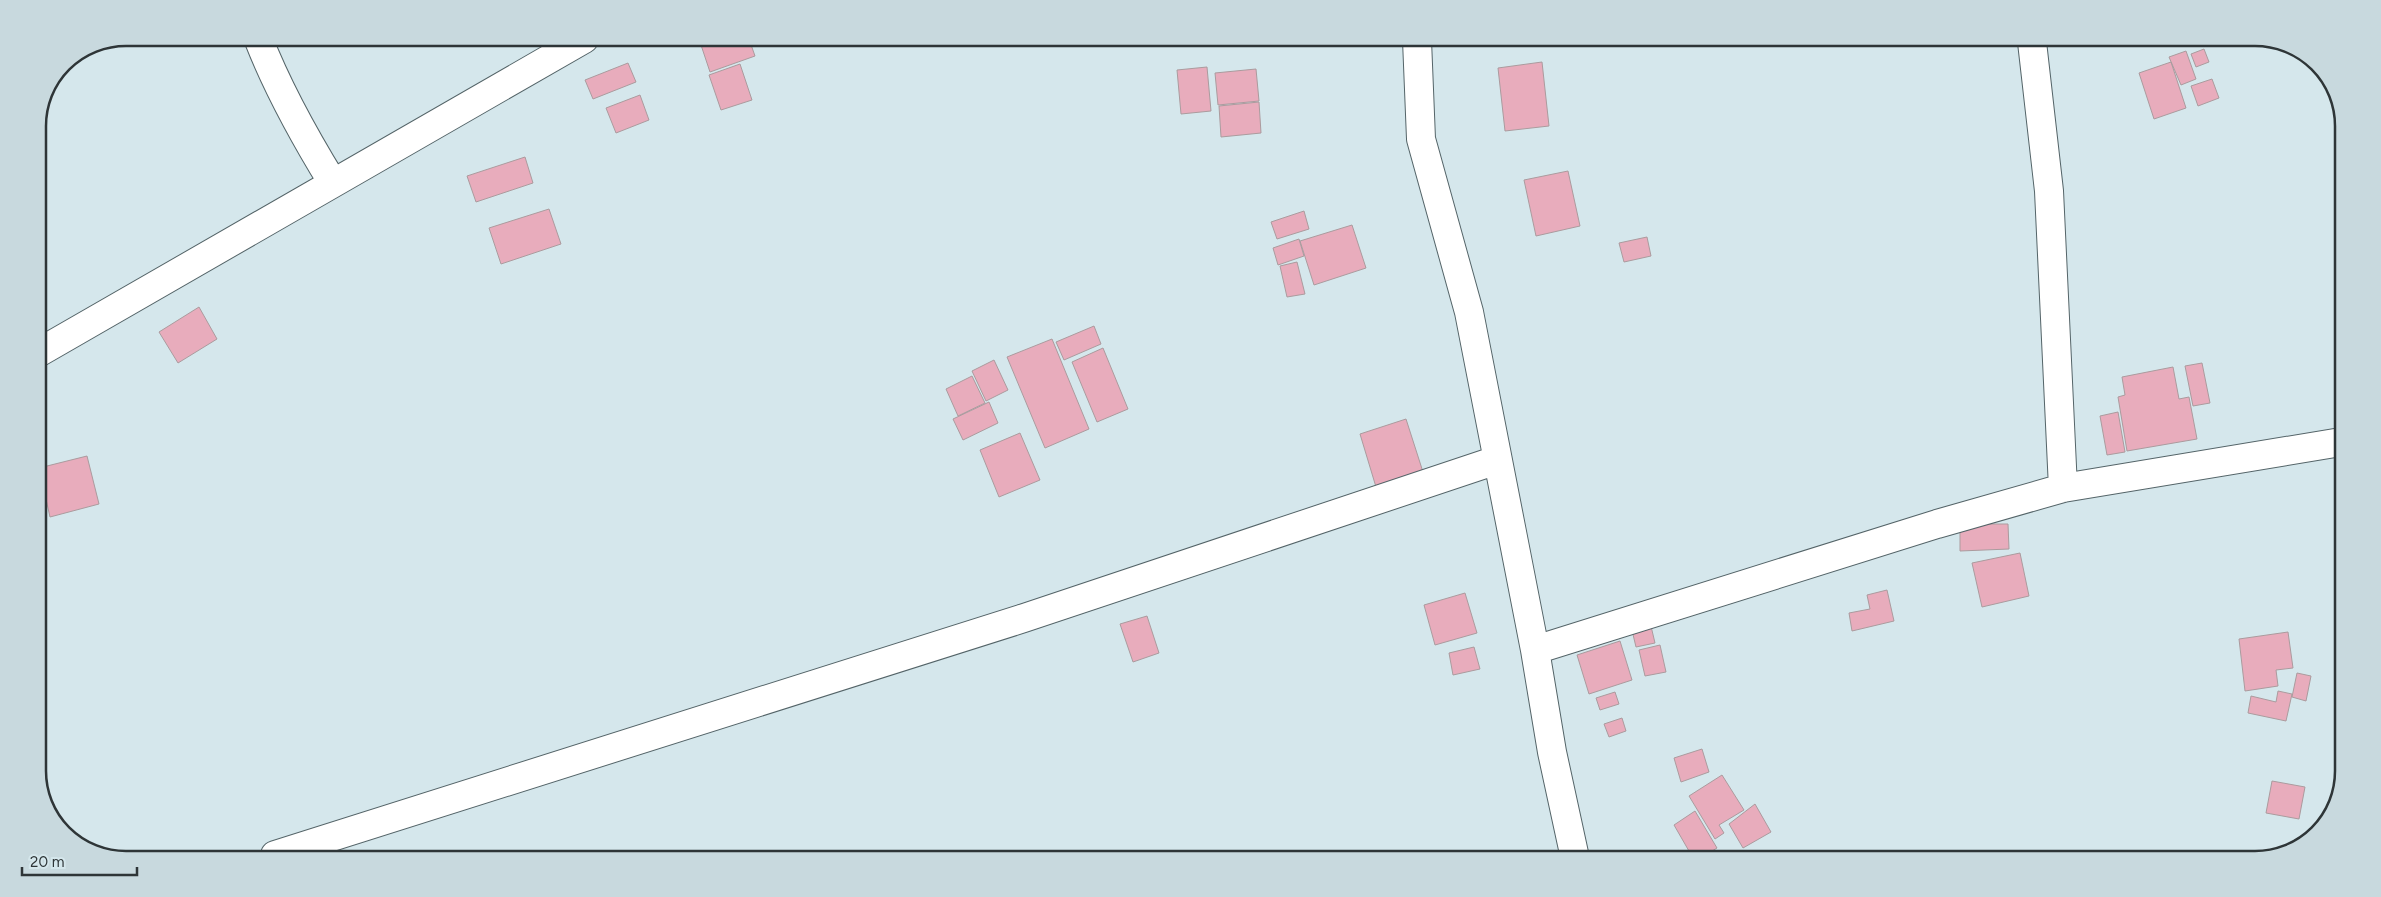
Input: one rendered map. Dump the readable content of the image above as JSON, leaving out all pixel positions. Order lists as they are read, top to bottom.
{
  "scale_bar": "20 m"
}
